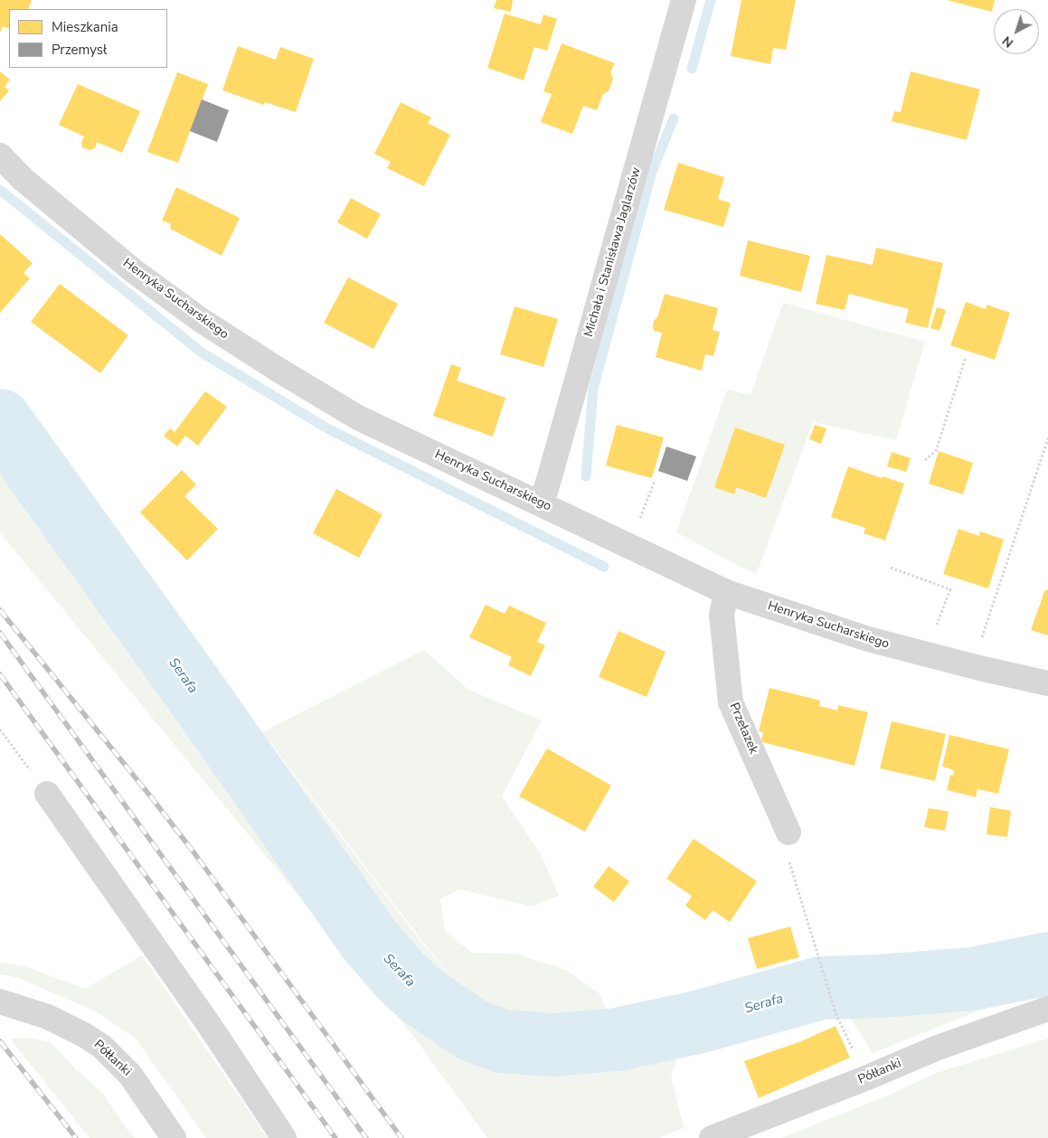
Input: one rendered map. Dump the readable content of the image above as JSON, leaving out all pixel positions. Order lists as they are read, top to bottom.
{
  "streets": {
    "street": [
      "Michała i Stanisława Jaglarzów",
      "Henryka Sucharskiego",
      "Przełazek",
      "Półłanki"
    ]
  },
  "crossings": [
    ["Michała i Stanisława Jaglarzów", "Henryka Sucharskiego"],
    ["Henryka Sucharskiego", "Przełazek"]
  ],
  "water": ["Serafa"],
  "legend": ["Mieszkania", "Przemysł"],
  "north": "bottom left"
}
